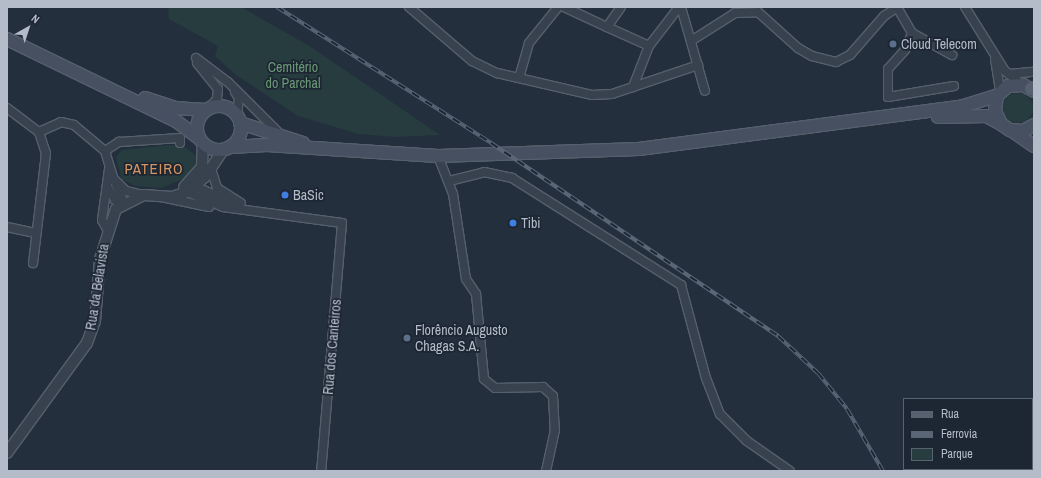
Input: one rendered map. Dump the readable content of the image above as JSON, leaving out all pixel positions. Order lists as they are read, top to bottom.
{
  "streets": {
    "street": ["Rua da Belavista", "Rua dos Canteiros"]
  },
  "districts": ["PATEIRO"],
  "parks": ["Cemitério do Parchal"],
  "places": [
    "Cloud Telecom",
    "BaSic",
    "Tibi",
    "Florêncio Augusto Chagas S.A."
  ],
  "legend": ["Rua", "Ferrovia", "Parque"],
  "north": "top right"
}
